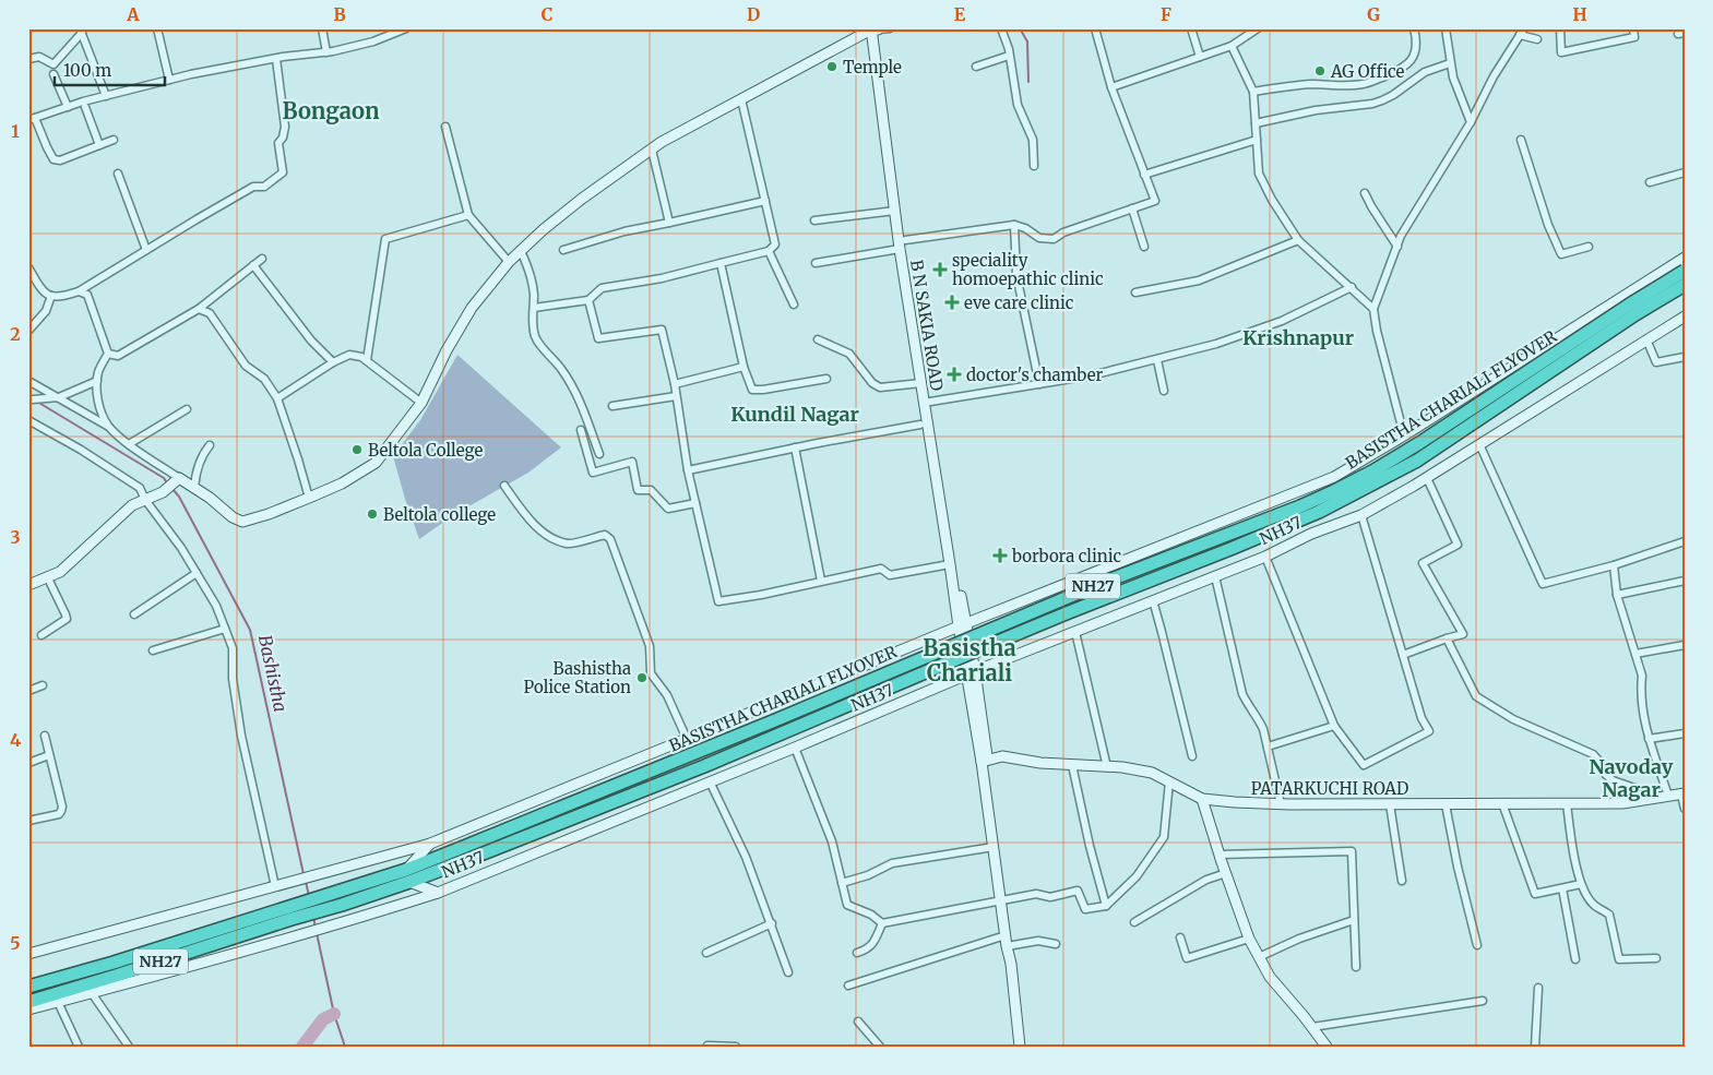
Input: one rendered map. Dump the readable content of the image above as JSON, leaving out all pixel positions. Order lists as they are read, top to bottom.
{
  "streets": {
    "highway": ["BASISTHA CHARIALI FLYOVER", "NH27"],
    "street": ["B N SAKIA ROAD", "NH37", "PATARKUCHI ROAD"]
  },
  "crossings": [
    ["BASISTHA CHARIALI FLYOVER", "NH27"]
  ],
  "districts": [
    "Bongaon",
    "Krishnapur",
    "Kundil Nagar",
    "Basistha Chariali",
    "Navoday Nagar"
  ],
  "water": ["Bashistha"],
  "places": {
    "other": [
      "Temple",
      "AG Office",
      "Beltola College",
      "Beltola college",
      "Bashistha Police Station"
    ],
    "health": [
      "speciality homoepathic clinic",
      "eve care clinic",
      "doctor's chamber",
      "borbora clinic"
    ]
  },
  "scale_bar": "100 m",
  "grid": {
    "columns": [
      "A",
      "B",
      "C",
      "D",
      "E",
      "F",
      "G",
      "H"
    ],
    "rows": [
      "1",
      "2",
      "3",
      "4",
      "5"
    ]
  }
}
